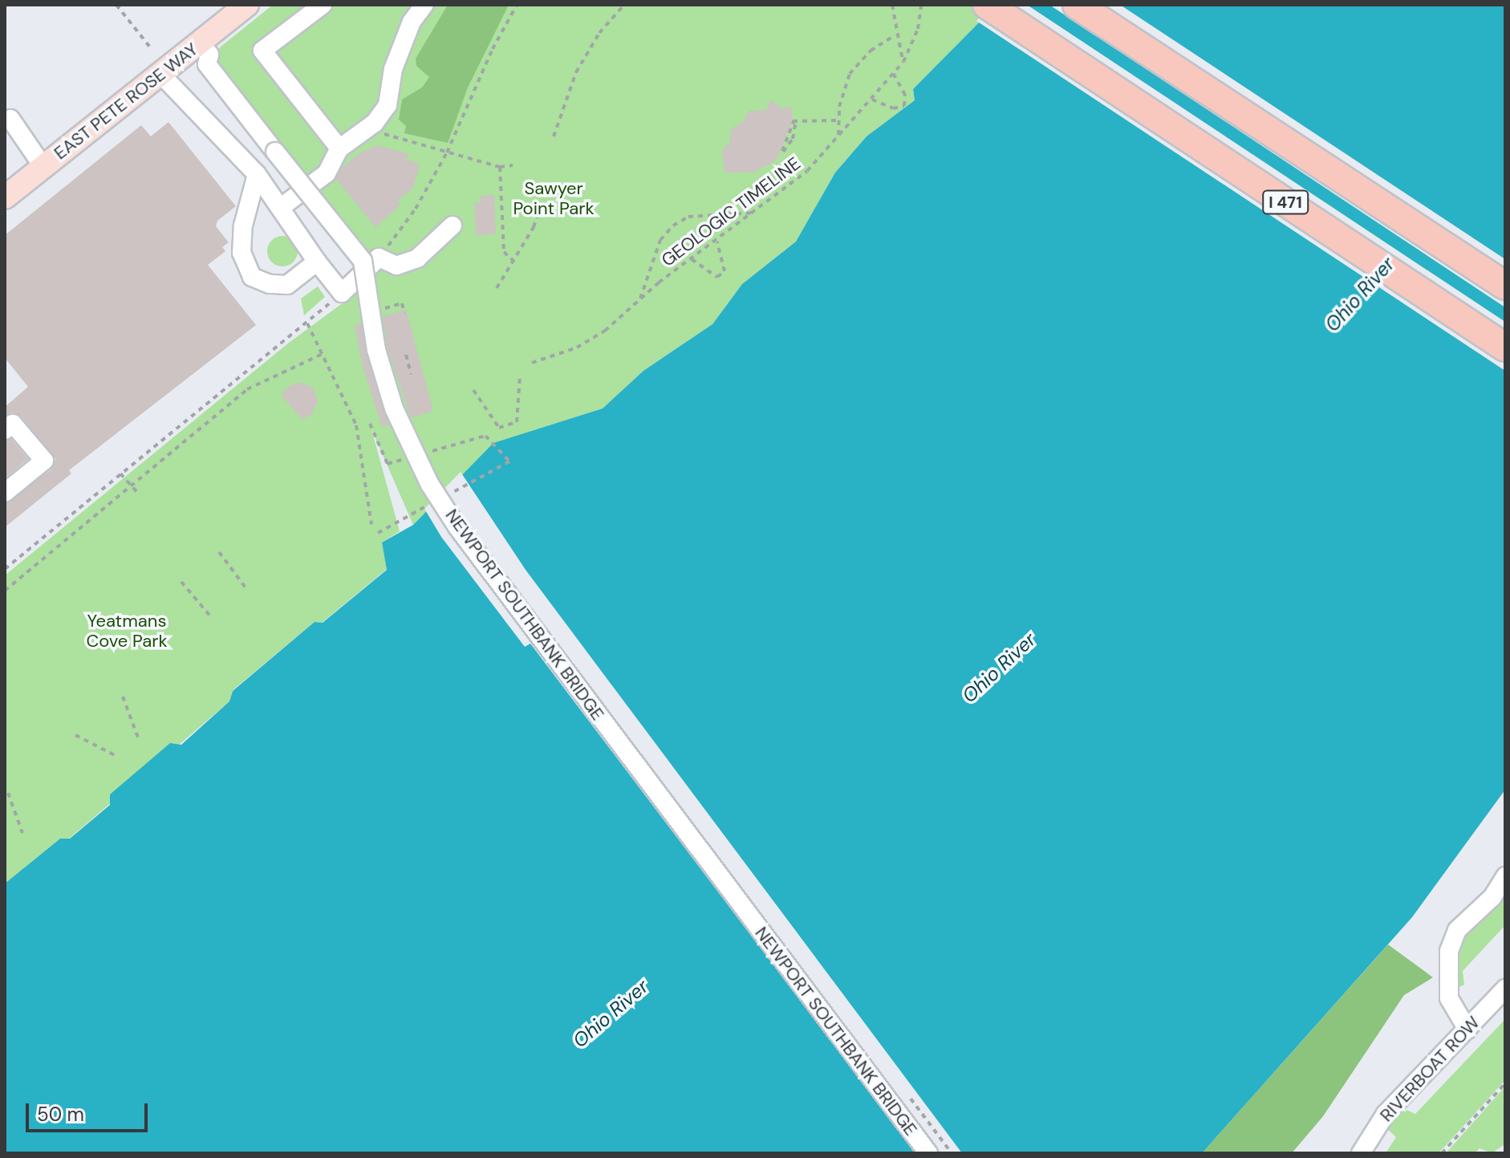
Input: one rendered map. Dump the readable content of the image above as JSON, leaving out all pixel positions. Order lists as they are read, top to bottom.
{
  "streets": {
    "highway": ["I 471"],
    "main road": ["EAST PETE ROSE WAY"],
    "street": ["NEWPORT SOUTHBANK BRIDGE", "RIVERBOAT ROW"],
    "path": ["GEOLOGIC TIMELINE"]
  },
  "crossings": [
    ["EAST PETE ROSE WAY", "NEWPORT SOUTHBANK BRIDGE"]
  ],
  "water": ["Ohio River"],
  "parks": ["Sawyer Point Park", "Yeatmans Cove Park"],
  "scale_bar": "50 m"
}
